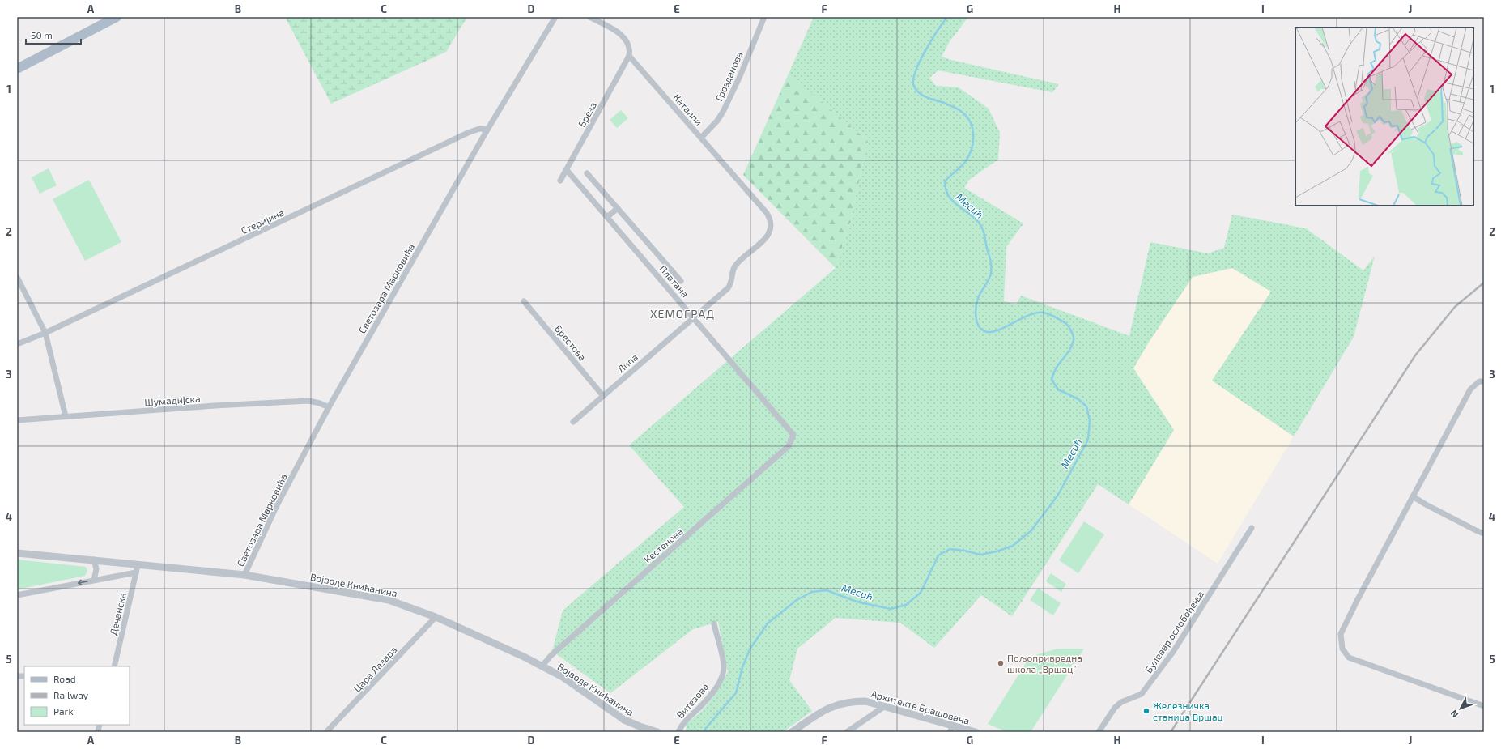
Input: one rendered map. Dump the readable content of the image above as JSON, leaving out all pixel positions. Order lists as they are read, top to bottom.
{
  "streets": {
    "street": [
      "Грозданова",
      "Каталпи",
      "Бреза",
      "Стеријина",
      "Платана",
      "Светозара Марковића",
      "Брестова",
      "Липа",
      "Шумадијска",
      "Кестенова",
      "Војводе Книћанина",
      "Дечанска",
      "Булевар ослобођења",
      "Цара Лазара",
      "Витезова",
      "Архитекте Брашована"
    ]
  },
  "crossings": [
    ["Грозданова", "Каталпи"],
    ["Каталпи", "Бреза"],
    ["Каталпи", "Липа"],
    ["Бреза", "Платана"],
    ["Стеријина", "Светозара Марковића"],
    ["Платана", "Липа"],
    ["Платана", "Кестенова"],
    ["Светозара Марковића", "Шумадијска"],
    ["Светозара Марковића", "Војводе Книћанина"],
    ["Брестова", "Липа"],
    ["Кестенова", "Војводе Книћанина"],
    ["Војводе Книћанина", "Дечанска"],
    ["Војводе Книћанина", "Цара Лазара"]
  ],
  "districts": ["ХЕМОГРАД"],
  "water": ["Месић"],
  "places": ["Пољопривредна школа „Вршац”", "Железничка станица Вршац"],
  "legend": ["Road", "Railway", "Park"],
  "scale_bar": "50 m",
  "north": "bottom left",
  "grid": {
    "columns": [
      "A",
      "B",
      "C",
      "D",
      "E",
      "F",
      "G",
      "H",
      "I",
      "J"
    ],
    "rows": [
      "1",
      "2",
      "3",
      "4",
      "5"
    ]
  }
}
